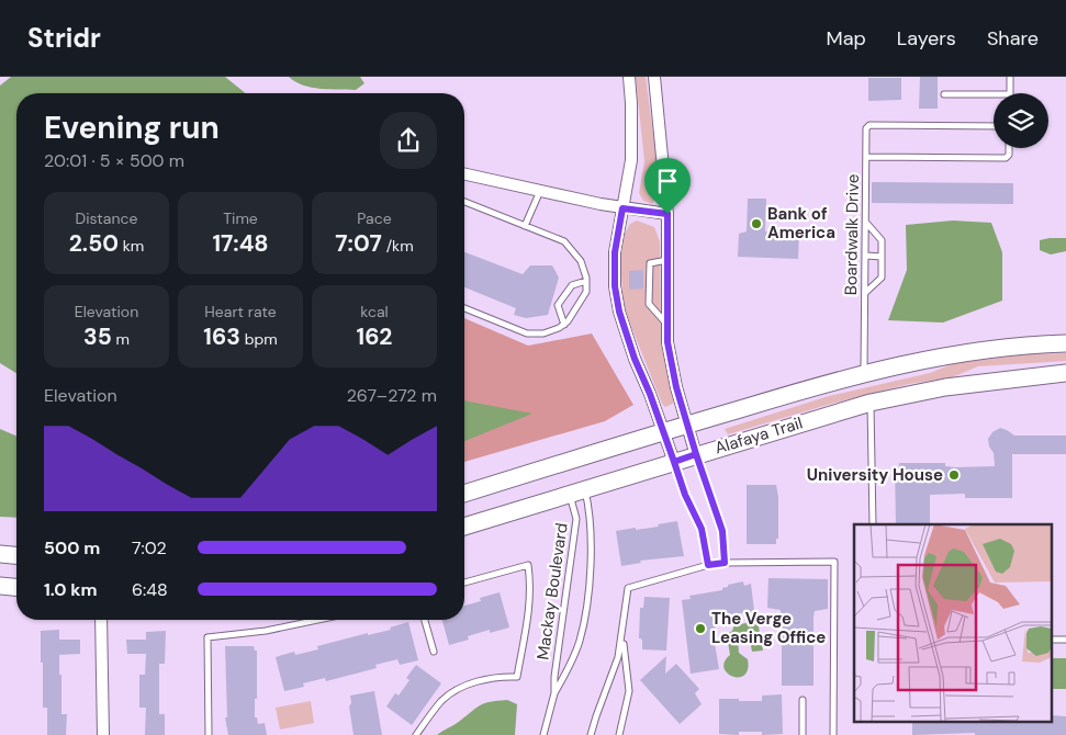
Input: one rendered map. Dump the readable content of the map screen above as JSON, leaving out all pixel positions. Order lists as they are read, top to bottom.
{
  "streets": {
    "main road": ["Alafaya Trail"],
    "lane": ["Boardwalk Drive", "Mackay Boulevard"]
  },
  "crossings": [
    ["Boardwalk Drive", "Alafaya Trail"],
    ["Alafaya Trail", "Mackay Boulevard"]
  ],
  "places": ["Bank of America", "University House", "The Verge Leasing Office"],
  "page": {
    "header": "Stridr",
    "nav": ["Map", "Layers", "Share"],
    "heading": ["Evening run", "20:01 · 5 × 500 m"],
    "stats": [
      ["Distance", "2.50 km"],
      ["Time", "17:48"],
      ["Pace", "7:07 /km"],
      ["Elevation", "35 m"],
      ["Heart rate", "163 bpm"],
      ["kcal", "162"]
    ],
    "chart": ["Elevation", "267–272 m"],
    "list": [
      {
        "name": "500 m",
        "note": "7:02"
      },
      {
        "name": "1.0 km",
        "note": "6:48"
      }
    ]
  }
}
